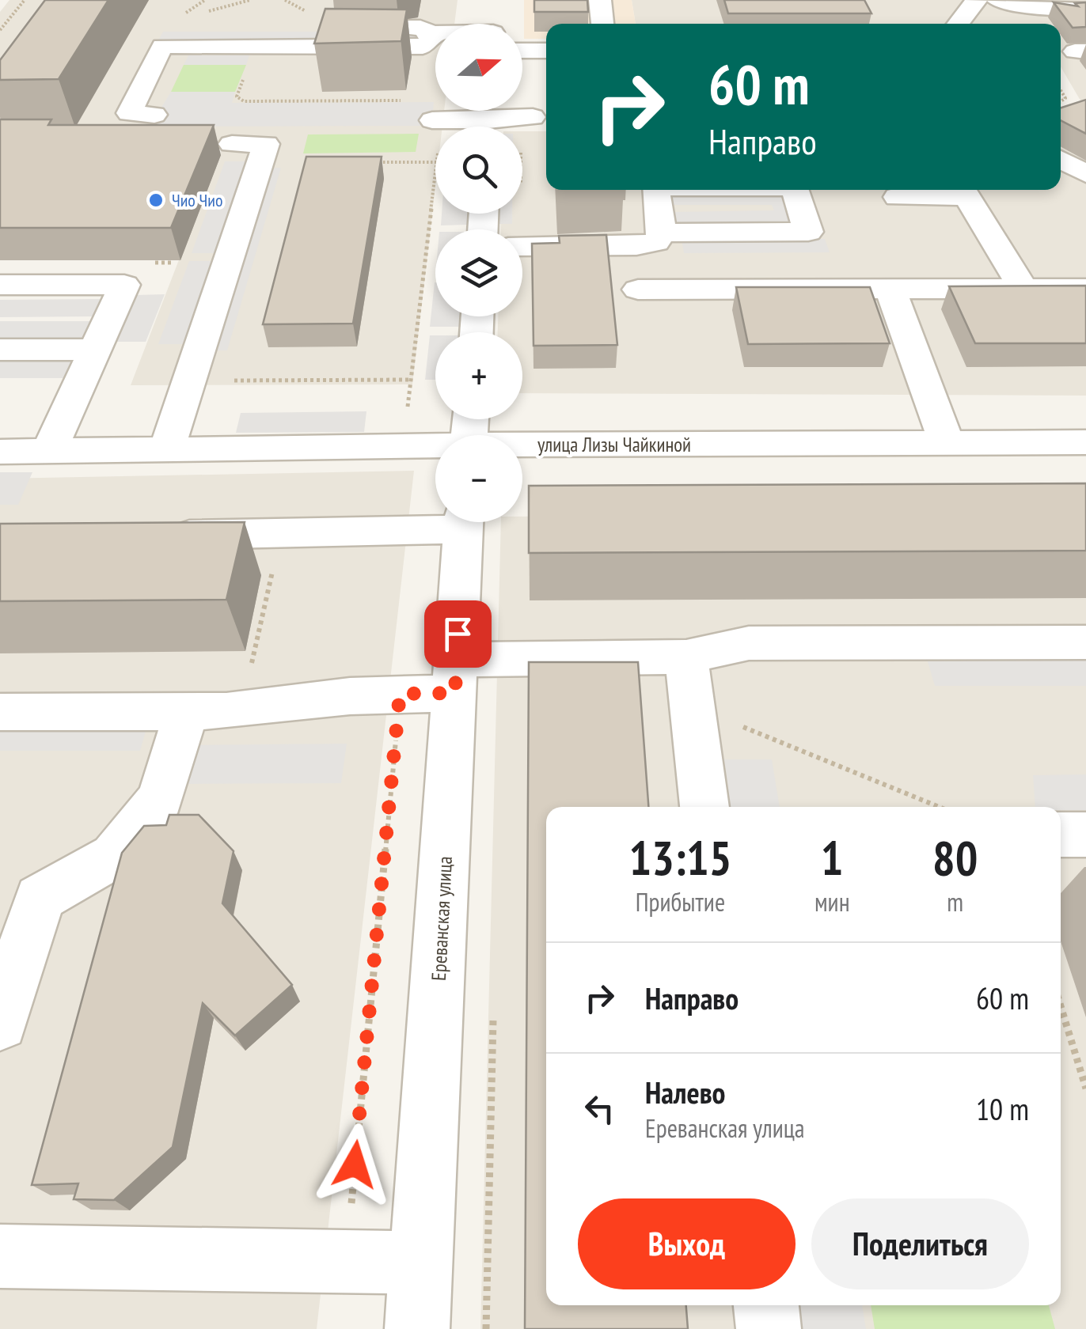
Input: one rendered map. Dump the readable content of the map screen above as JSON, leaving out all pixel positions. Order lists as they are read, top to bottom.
{
  "streets": {
    "street": ["улица Лизы Чайкиной", "Ереванская улица"]
  },
  "places": ["Чио Чио"],
  "north": "right",
  "page": {
    "map_buttons": ["+", "−"],
    "turn": ["60 m", "Направо"],
    "eta": [
      "13:15",
      "Прибытие",
      "1",
      "мин",
      "80",
      "m"
    ],
    "list": [
      {
        "name": "Направо",
        "value": "60 m"
      },
      {
        "name": "Налево",
        "note": "Ереванская улица",
        "value": "10 m"
      }
    ],
    "buttons": ["Выход", "Поделиться"]
  }
}
